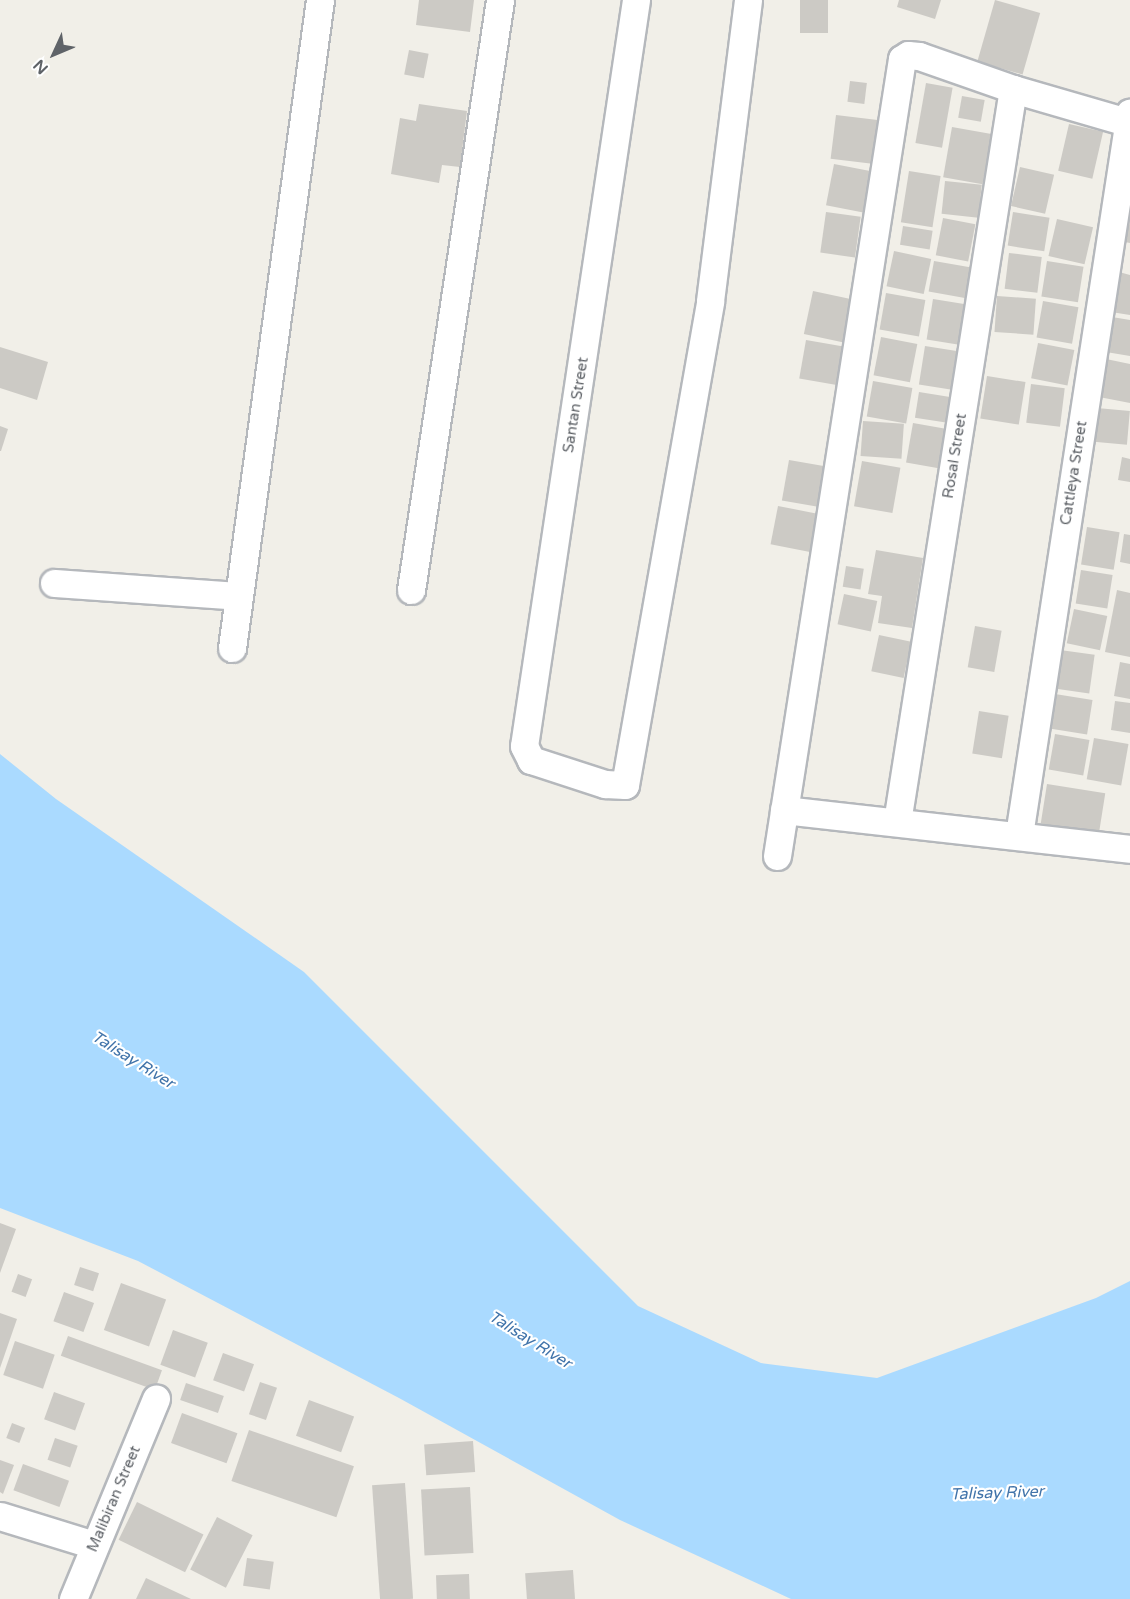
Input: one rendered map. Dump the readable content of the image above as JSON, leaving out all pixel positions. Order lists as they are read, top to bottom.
{
  "streets": {
    "street": [
      "Santan Street",
      "Rosal Street",
      "Cattleya Street",
      "Malibiran Street"
    ]
  },
  "water": ["Talisay River"],
  "north": "bottom left"
}
